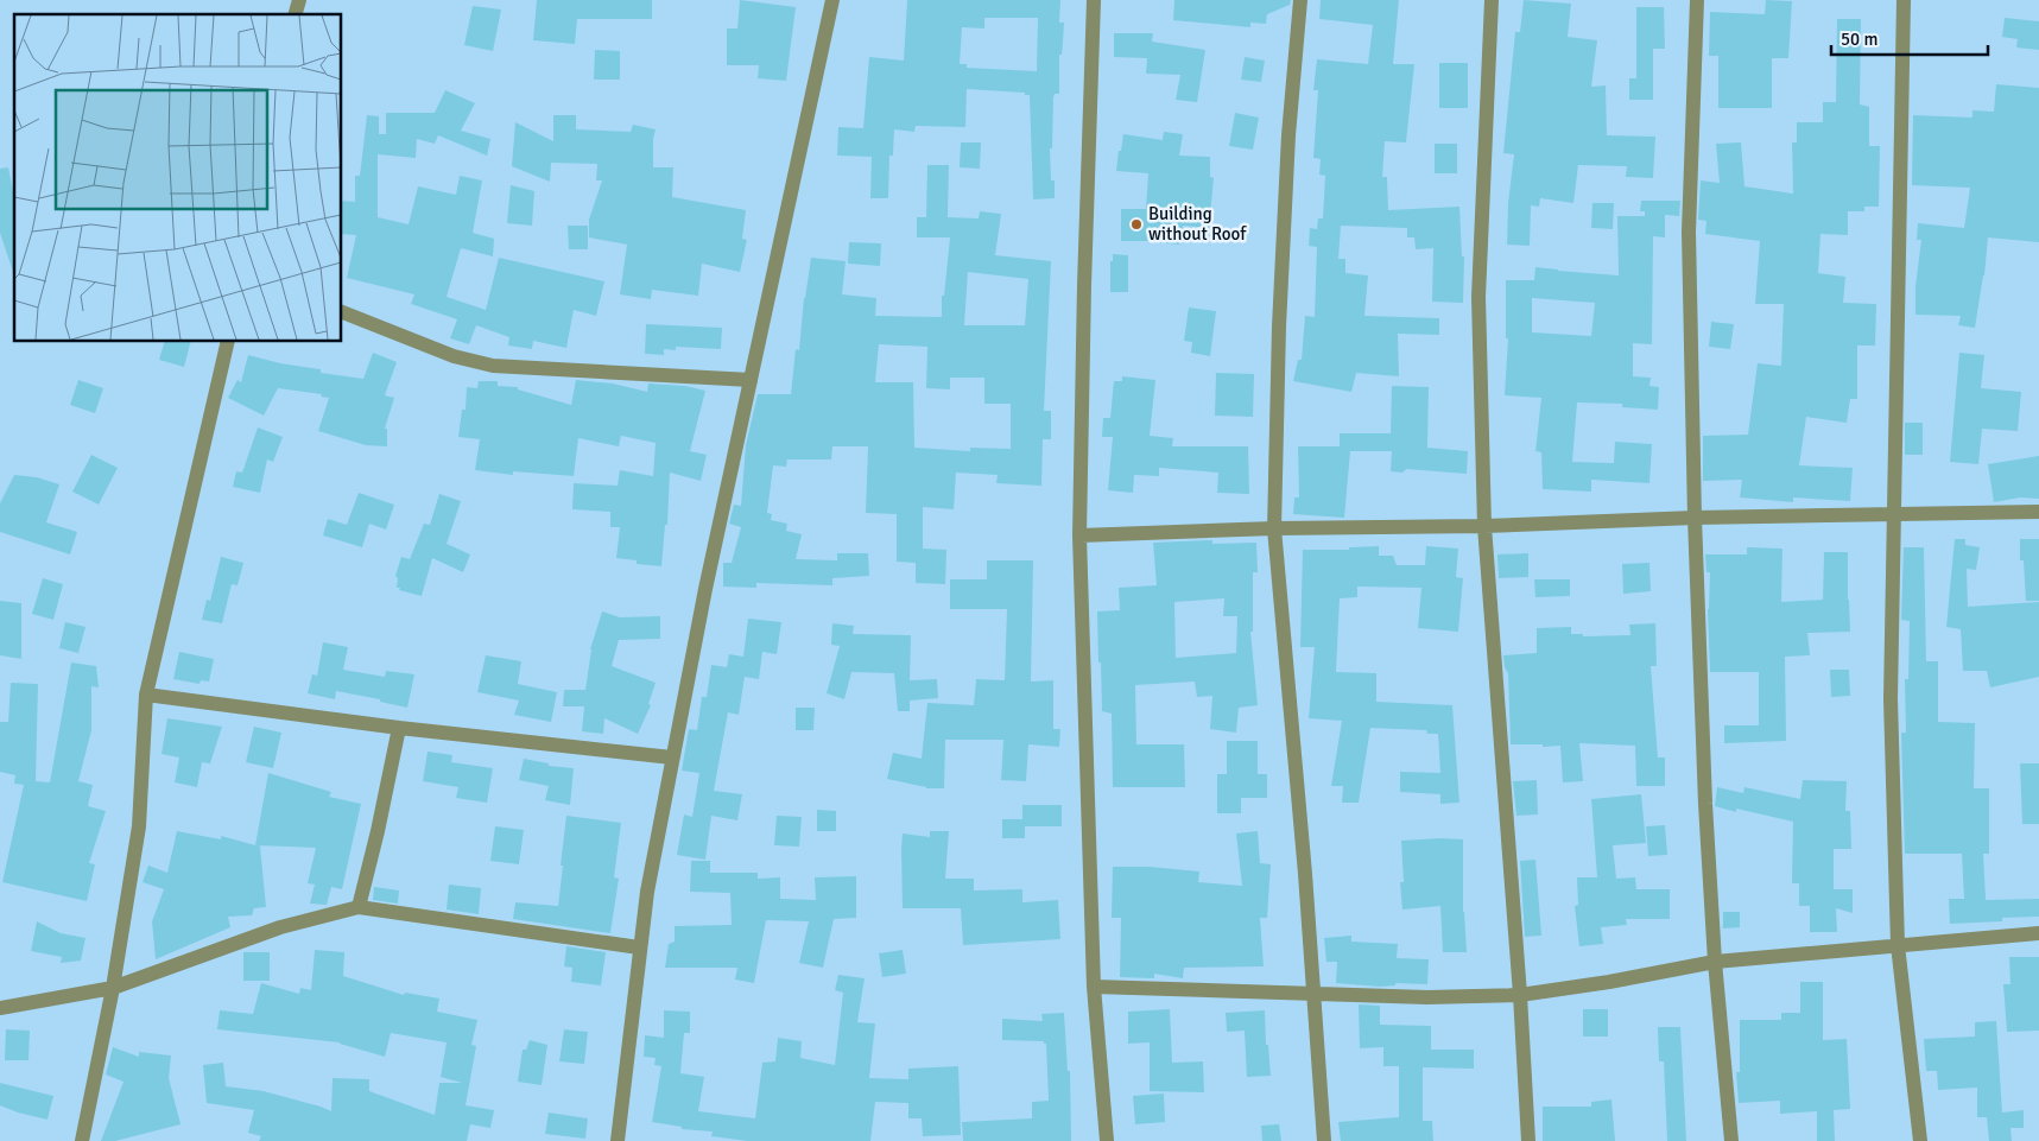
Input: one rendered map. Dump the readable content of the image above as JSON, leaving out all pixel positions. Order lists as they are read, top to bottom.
{
  "places": ["Building without Roof"],
  "scale_bar": "50 m"
}
